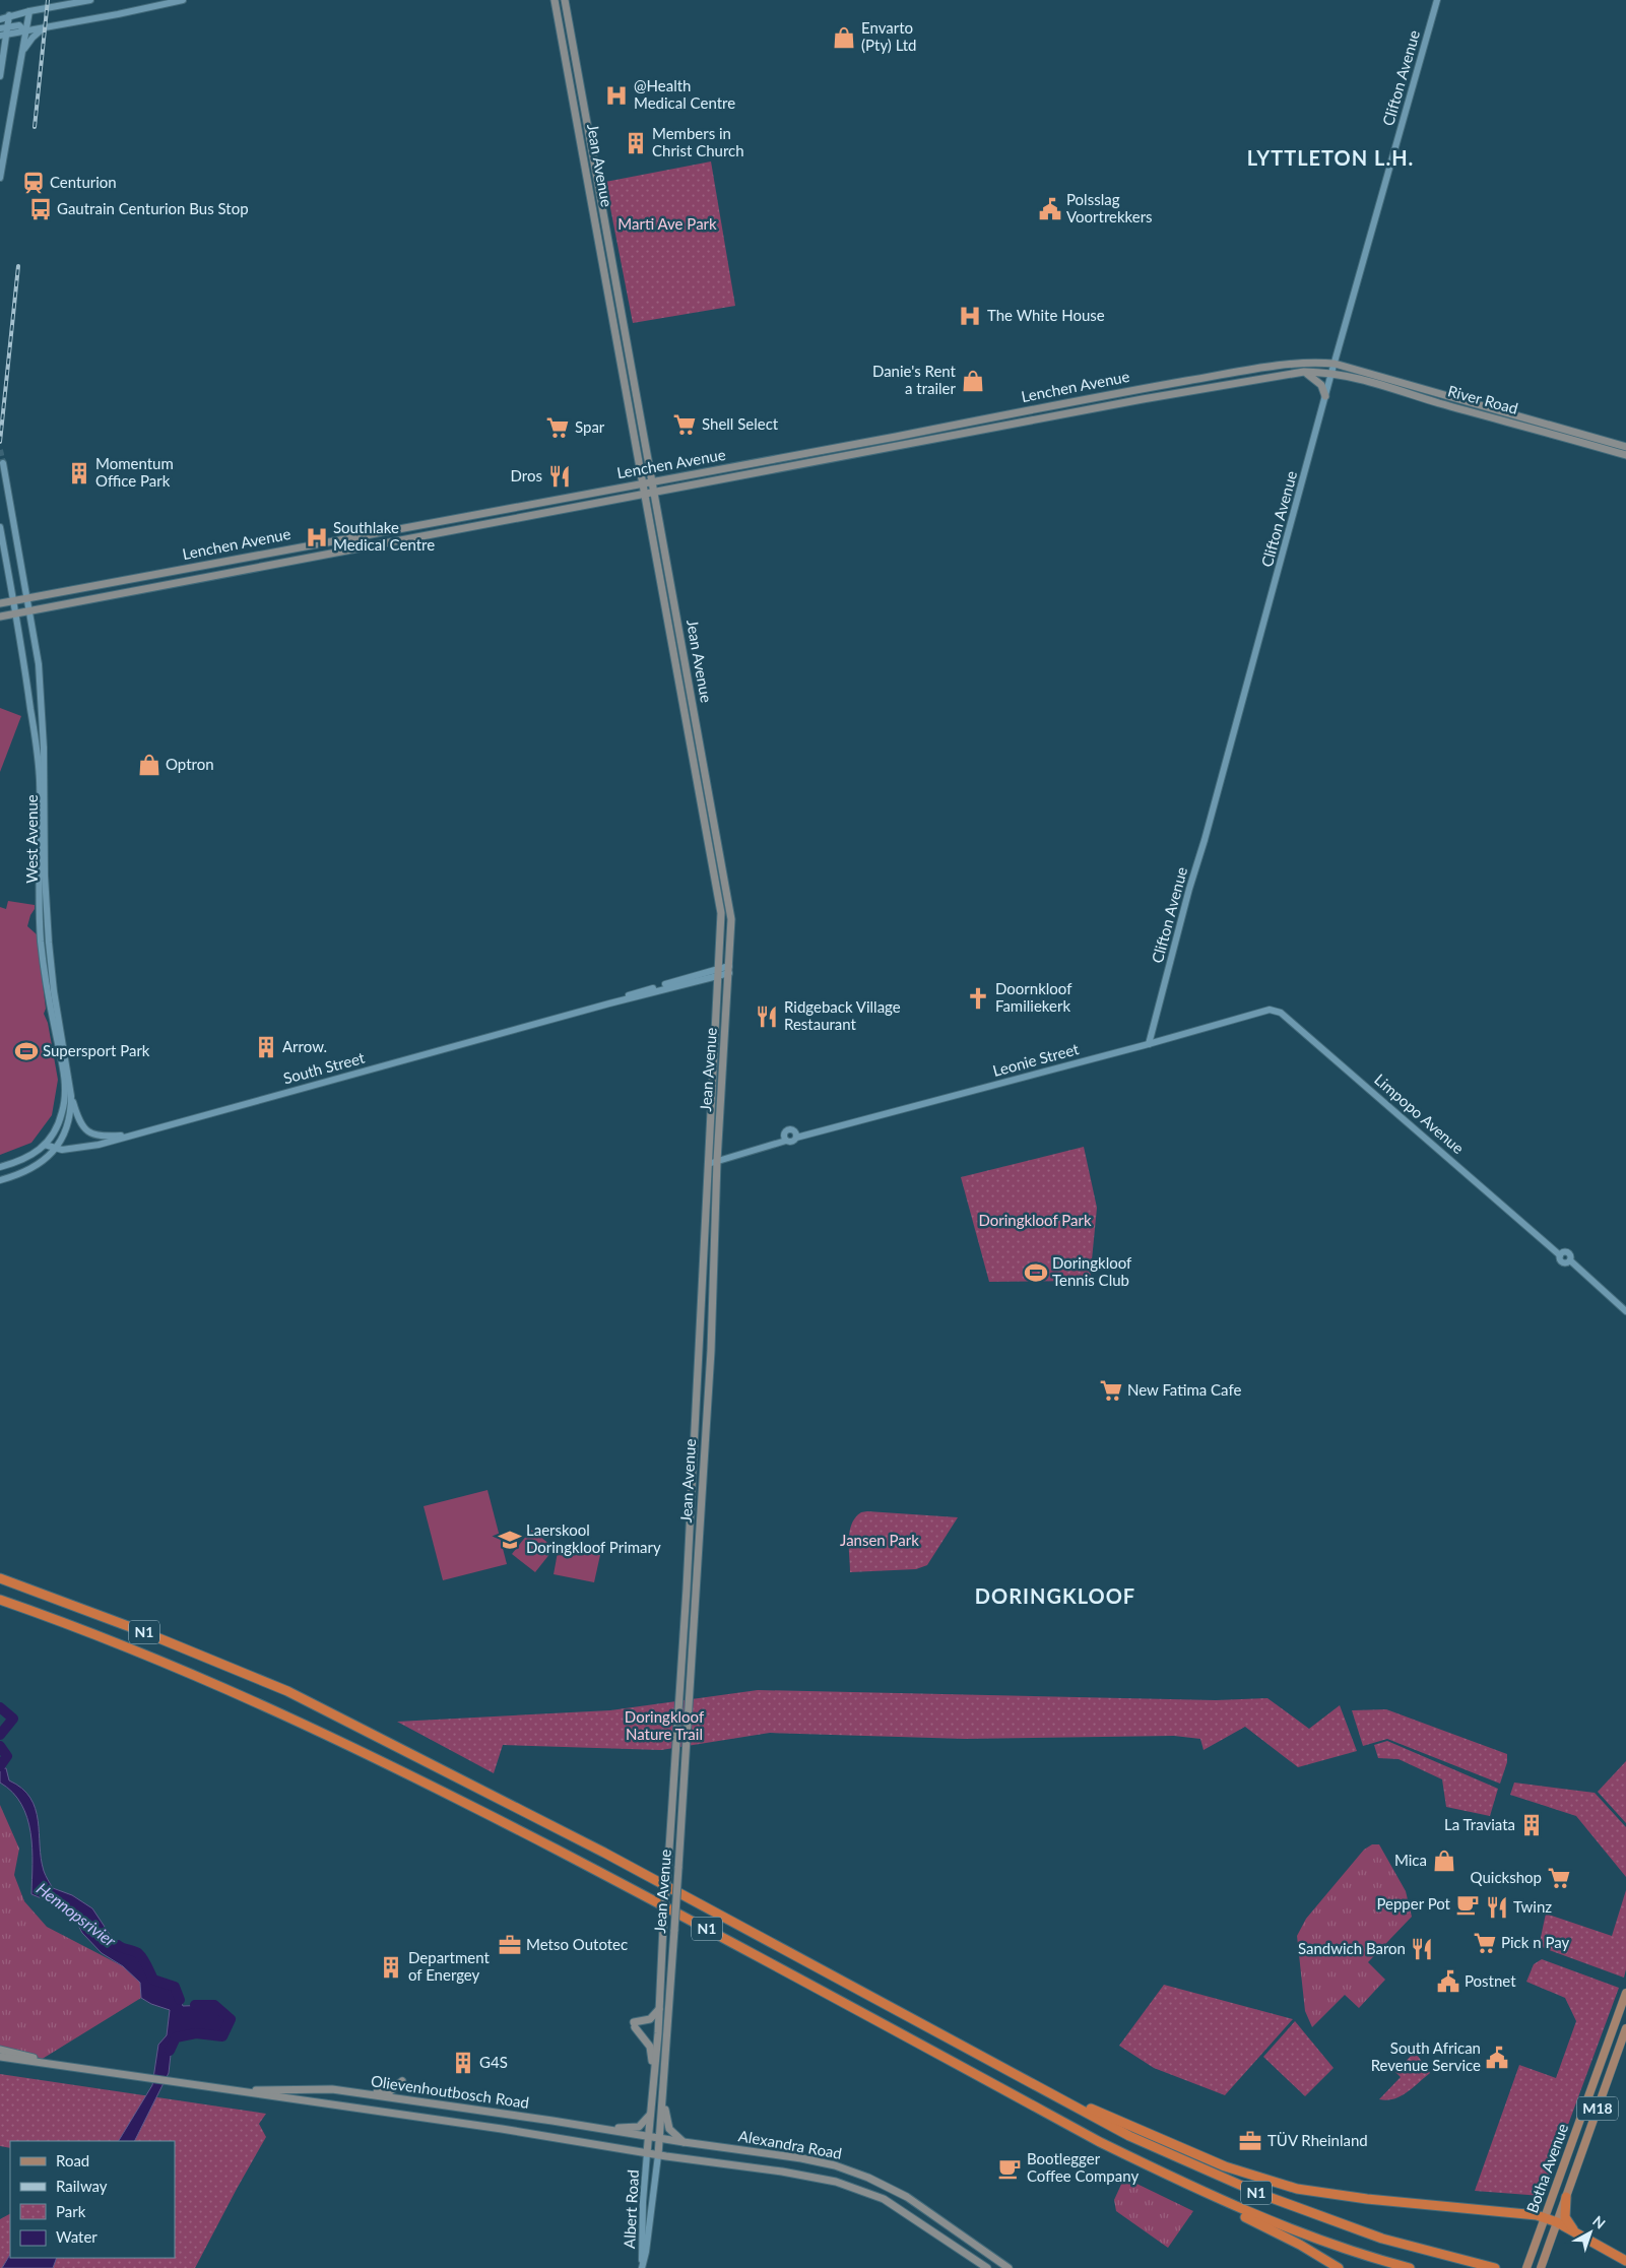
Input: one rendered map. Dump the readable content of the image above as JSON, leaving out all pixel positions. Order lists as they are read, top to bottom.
{
  "streets": {
    "highway": ["N1"],
    "main road": [
      "Jean Avenue",
      "Lenchen Avenue",
      "River Road",
      "Olievenhoutbosch Road",
      "M18",
      "Alexandra Road",
      "Botha Avenue"
    ],
    "street": [
      "Clifton Avenue",
      "West Avenue",
      "Leonie Street",
      "South Street",
      "Limpopo Avenue",
      "Albert Road"
    ]
  },
  "crossings": [
    ["Clifton Avenue", "Lenchen Avenue"],
    ["Clifton Avenue", "River Road"],
    ["Clifton Avenue", "Leonie Street"],
    ["Jean Avenue", "Lenchen Avenue"],
    ["Jean Avenue", "South Street"],
    ["Jean Avenue", "Olievenhoutbosch Road"],
    ["Jean Avenue", "Alexandra Road"],
    ["Jean Avenue", "Albert Road"],
    ["Lenchen Avenue", "River Road"],
    ["Lenchen Avenue", "West Avenue"],
    ["West Avenue", "South Street"],
    ["Leonie Street", "Limpopo Avenue"],
    ["Olievenhoutbosch Road", "Alexandra Road"],
    ["Olievenhoutbosch Road", "Albert Road"],
    ["Alexandra Road", "Albert Road"]
  ],
  "districts": ["LYTTLETON L.H.", "DORINGKLOOF"],
  "water": ["Hennopsrivier"],
  "parks": [
    "Marti Ave Park",
    "Doringkloof Park",
    "Jansen Park",
    "Doringkloof Nature Trail"
  ],
  "places": {
    "shop": [
      "Envarto (Pty) Ltd",
      "Danie's Rent a trailer",
      "Optron",
      "Mica"
    ],
    "hospital": ["@Health Medical Centre", "The White House", "Southlake Medical Centre"],
    "building": [
      "Members in Christ Church",
      "Momentum Office Park",
      "Arrow.",
      "La Traviata",
      "Department of Energey",
      "G4S"
    ],
    "station": ["Centurion"],
    "bus stop": ["Gautrain Centurion Bus Stop"],
    "public building": ["Polsslag Voortrekkers", "Postnet", "South African Revenue Service"],
    "supermarket": [
      "Shell Select",
      "Spar",
      "New Fatima Cafe",
      "Quickshop",
      "Pick n Pay"
    ],
    "restaurant": [
      "Dros",
      "Ridgeback Village Restaurant",
      "Twinz",
      "Sandwich Baron"
    ],
    "church": ["Doornkloof Familiekerk"],
    "sports": ["Supersport Park", "Doringkloof Tennis Club"],
    "school or university": ["Laerskool Doringkloof Primary"],
    "cafe": ["Pepper Pot", "Bootlegger Coffee Company"],
    "office": ["Metso Outotec", "TÜV Rheinland"]
  },
  "legend": [
    "Road",
    "Railway",
    "Park",
    "Water"
  ],
  "north": "top right"
}
